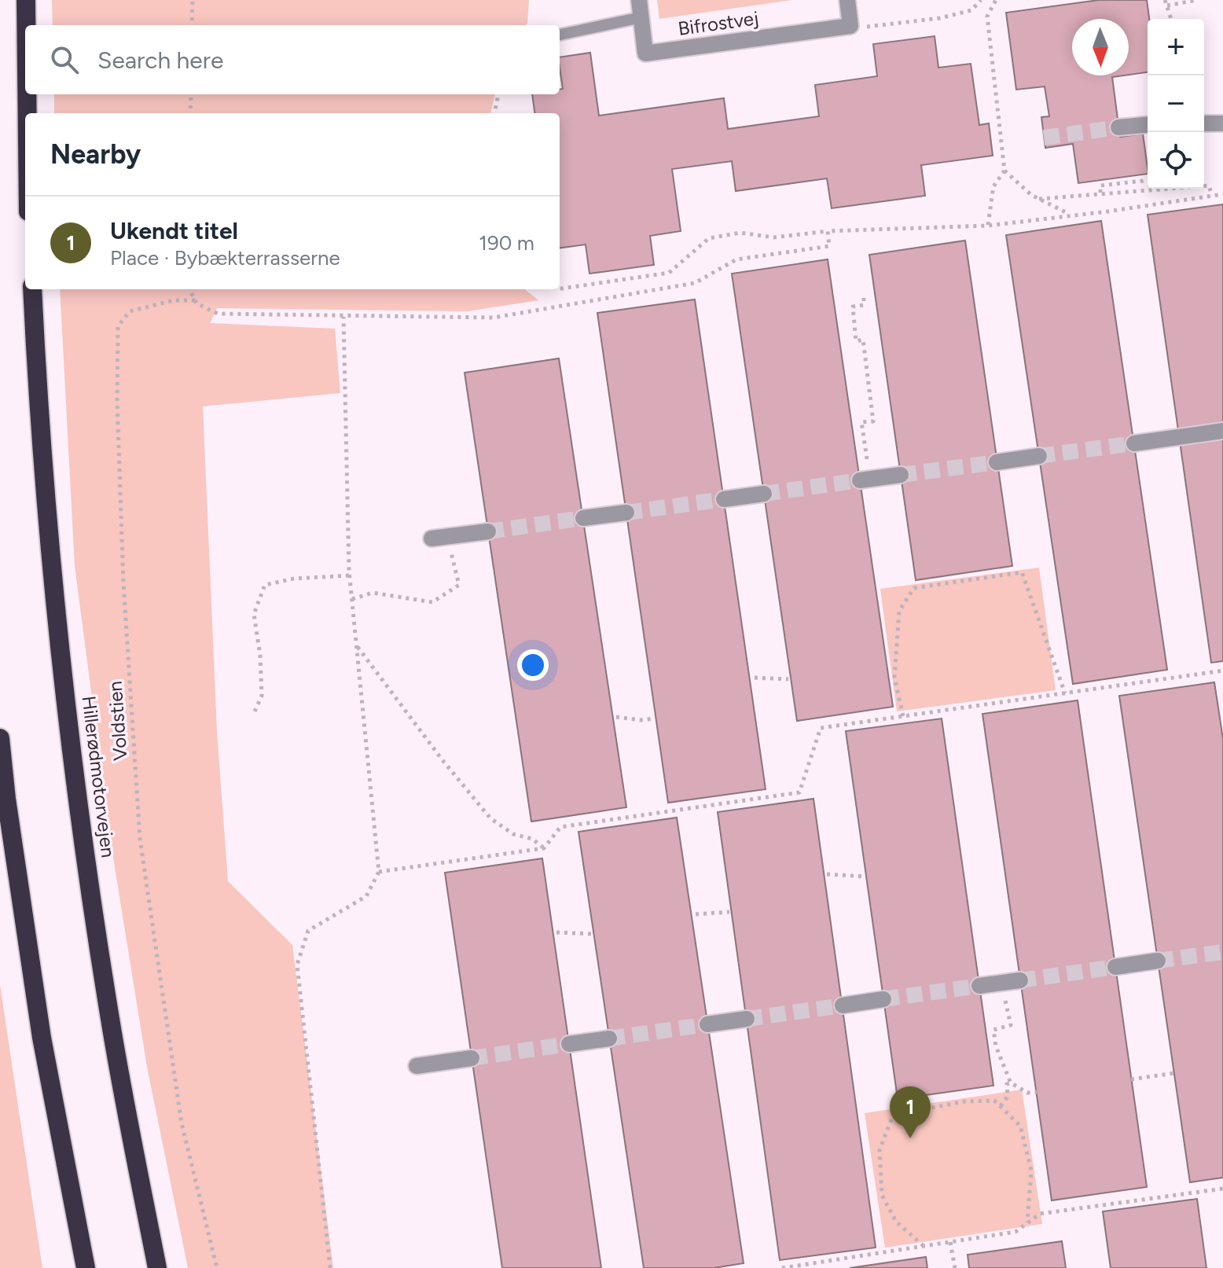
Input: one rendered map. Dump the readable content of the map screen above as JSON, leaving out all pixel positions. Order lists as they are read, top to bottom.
{
  "streets": {
    "highway": ["Hillerødmotorvejen"],
    "street": ["Bifrostvej"],
    "path": ["Voldstien"]
  },
  "north": "bottom",
  "page": {
    "map_buttons": ["+", "−"],
    "search": "Search here",
    "heading": "Nearby",
    "list": [
      {
        "mark": "1",
        "name": "Ukendt titel",
        "note": "Place · Bybækterrasserne",
        "value": "190 m"
      }
    ],
    "pins": "1"
  }
}
